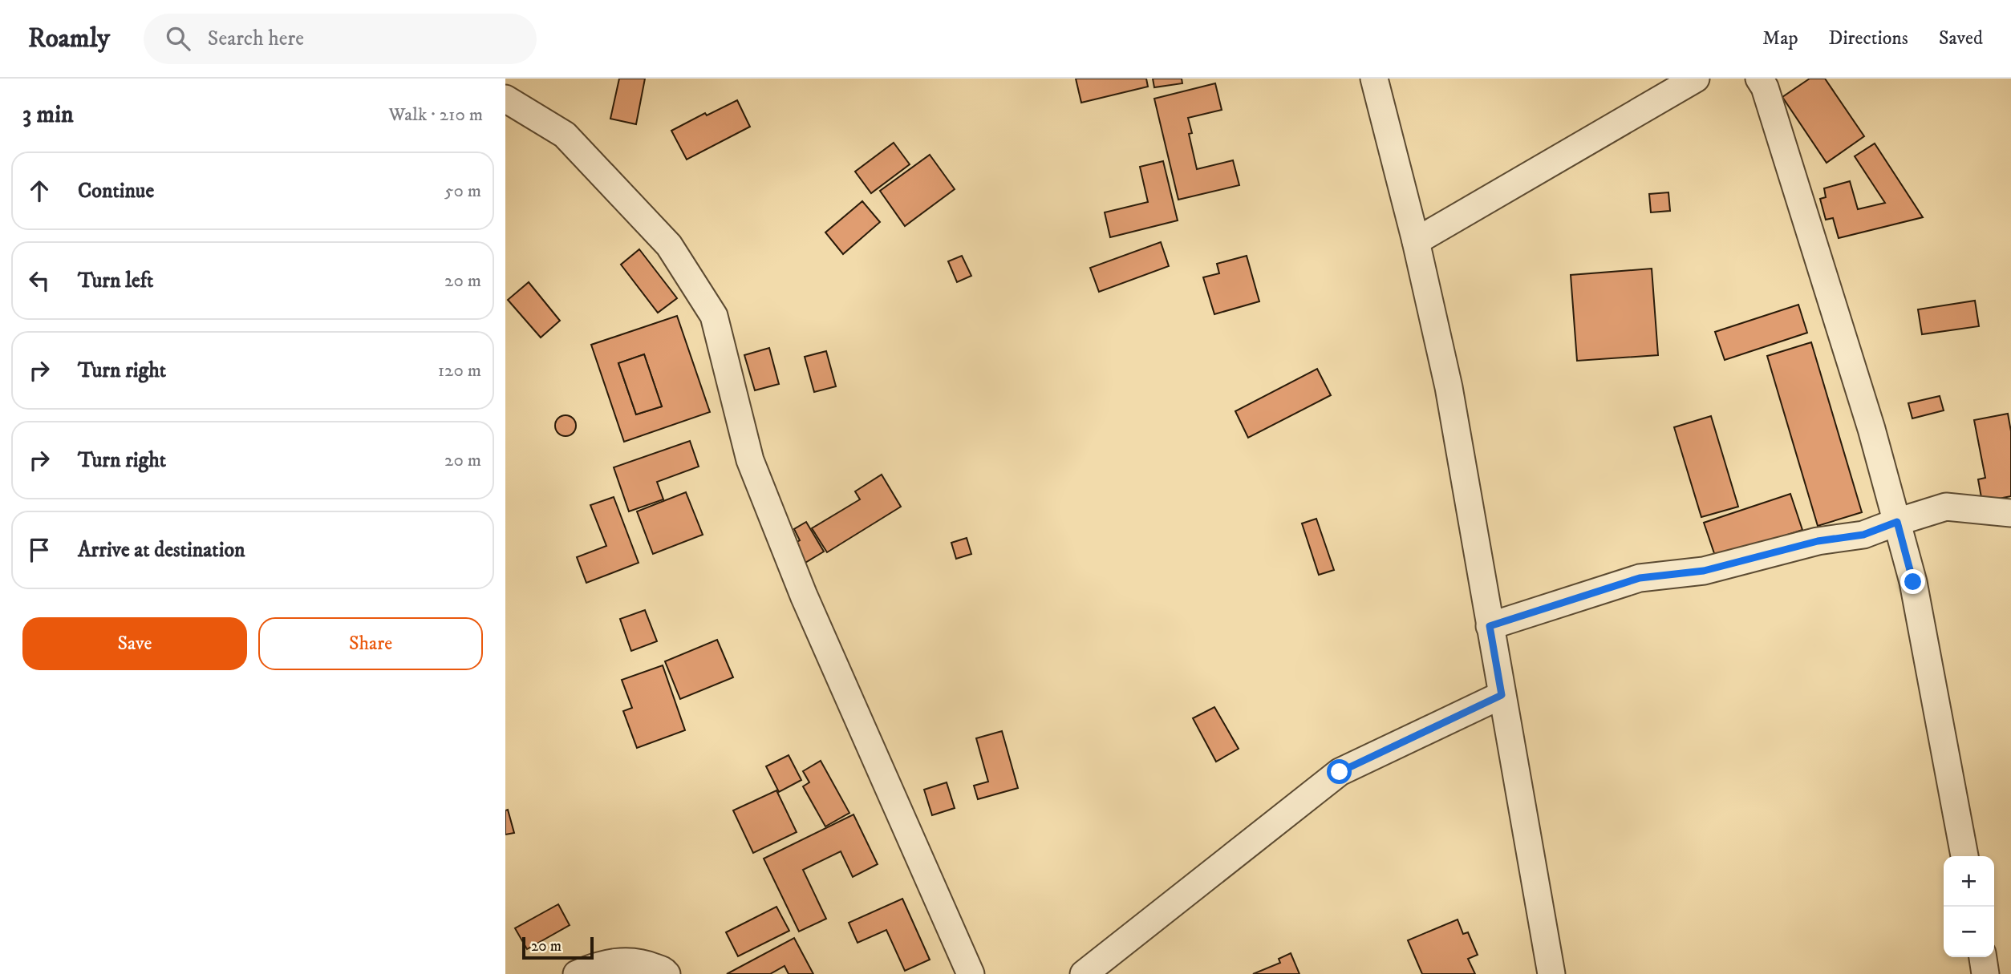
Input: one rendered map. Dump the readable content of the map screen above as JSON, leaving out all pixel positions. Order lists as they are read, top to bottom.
{
  "scale_bar": "20 m",
  "page": {
    "header": "Roamly",
    "search": "Search here",
    "nav": ["Map", "Directions", "Saved"],
    "heading": ["3 min", "Walk · 210 m"],
    "list": [
      ["Continue", "50 m"],
      ["Turn left", "20 m"],
      ["Turn right", "120 m"],
      ["Turn right", "20 m"],
      "Arrive at destination"
    ],
    "buttons": ["Save", "Share"],
    "map_buttons": ["+", "−"],
    "scale": "20 m"
  }
}
